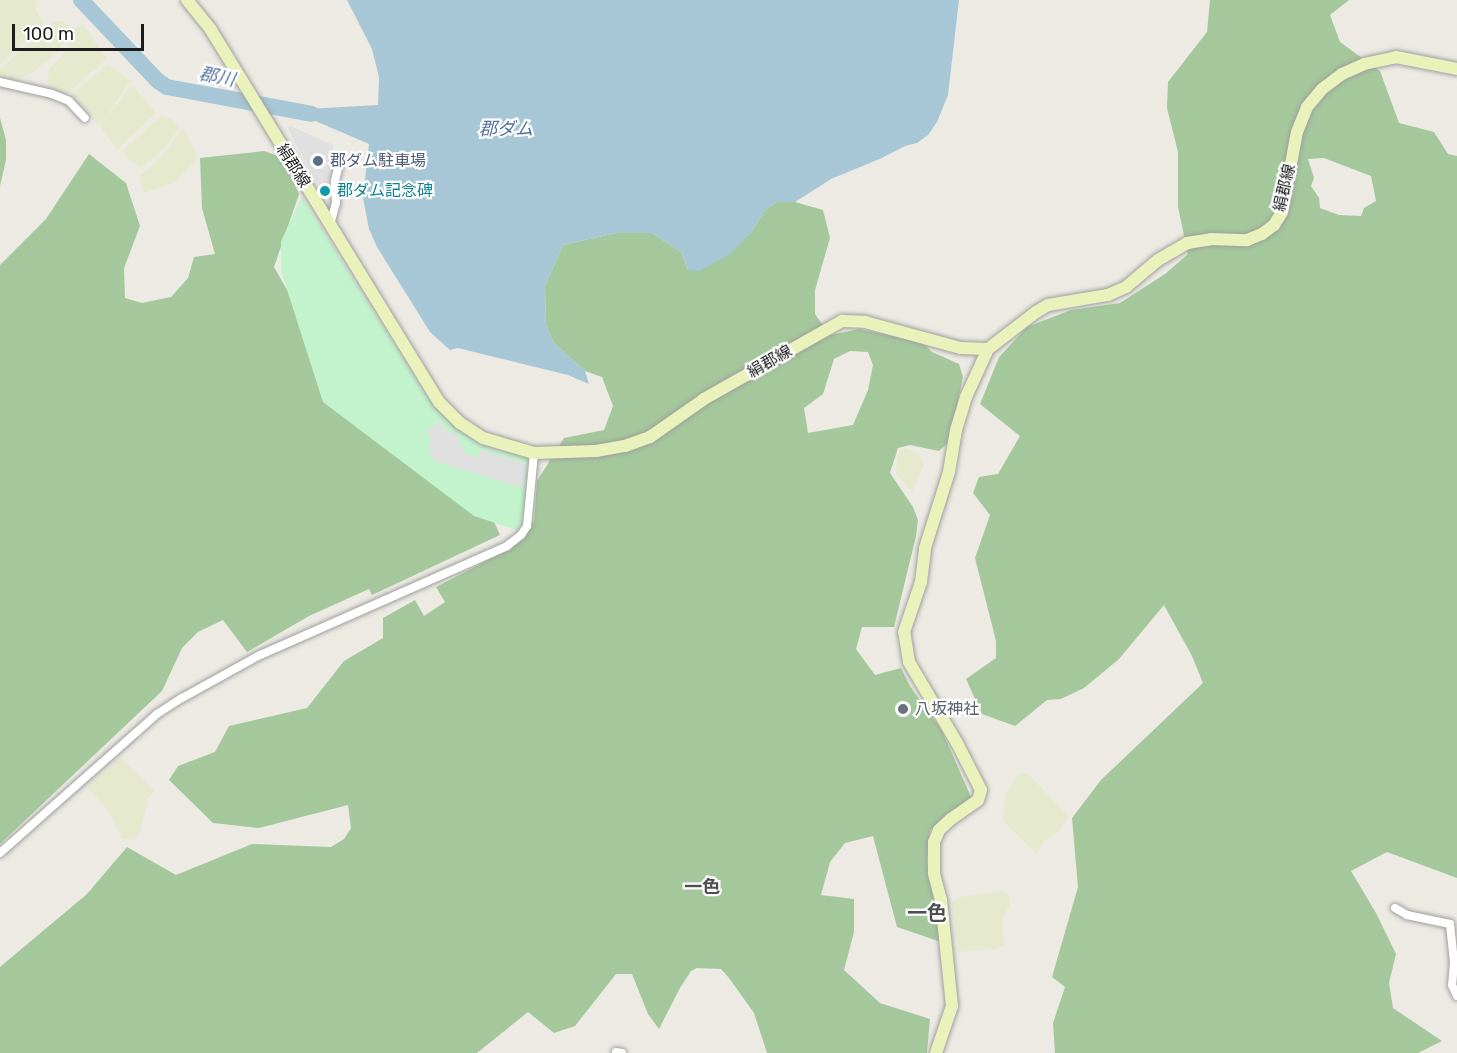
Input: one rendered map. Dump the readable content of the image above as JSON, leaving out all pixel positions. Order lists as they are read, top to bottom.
{
  "streets": {
    "main road": ["絹郡線"]
  },
  "districts": ["一色", "一色"],
  "water": ["郡川", "郡ダム"],
  "places": ["郡ダム駐車場", "郡ダム記念碑", "八坂神社"],
  "scale_bar": "100 m"
}
